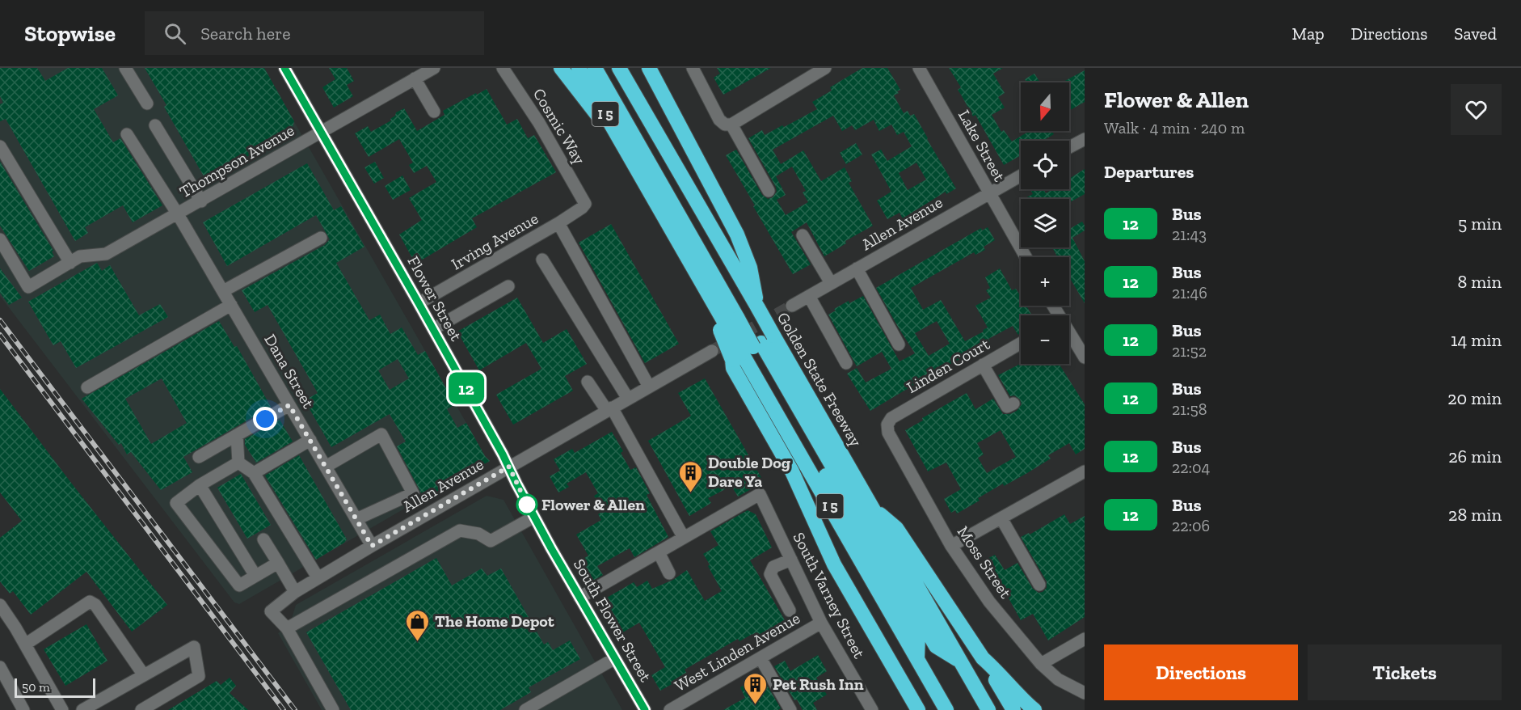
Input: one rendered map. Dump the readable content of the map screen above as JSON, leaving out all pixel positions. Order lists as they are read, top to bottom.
{
  "streets": {
    "highway": ["I 5", "Golden State Freeway"],
    "street": [
      "Cosmic Way",
      "Lake Street",
      "Thompson Avenue",
      "Allen Avenue",
      "Irving Avenue",
      "Flower Street",
      "Linden Court",
      "Dana Street",
      "Moss Street",
      "South Varney Street",
      "South Flower Street",
      "West Linden Avenue"
    ]
  },
  "crossings": [
    ["I 5", "Golden State Freeway"],
    ["Cosmic Way", "Irving Avenue"],
    ["Lake Street", "Allen Avenue"],
    ["Thompson Avenue", "Flower Street"],
    ["Thompson Avenue", "Dana Street"],
    ["Allen Avenue", "Flower Street"],
    ["Allen Avenue", "Dana Street"],
    ["Irving Avenue", "Flower Street"],
    ["Flower Street", "South Flower Street"],
    ["Linden Court", "Moss Street"],
    ["South Varney Street", "West Linden Avenue"]
  ],
  "places": {
    "building": ["Double Dog Dare Ya", "Pet Rush Inn"],
    "other": ["Flower & Allen"],
    "shop": ["The Home Depot"]
  },
  "lines": ["bus line 12"],
  "scale_bar": "50 m",
  "north": "bottom",
  "page": {
    "header": "Stopwise",
    "search": "Search here",
    "nav": ["Map", "Directions", "Saved"],
    "on_map": "12",
    "heading": [
      ["Flower & Allen", "Walk · 4 min · 240 m"],
      "Departures"
    ],
    "map_buttons": ["+", "−"],
    "list": [
      {
        "mark": "12",
        "name": "Bus",
        "note": "21:43",
        "value": "5 min"
      },
      {
        "mark": "12",
        "name": "Bus",
        "note": "21:46",
        "value": "8 min"
      },
      {
        "mark": "12",
        "name": "Bus",
        "note": "21:52",
        "value": "14 min"
      },
      {
        "mark": "12",
        "name": "Bus",
        "note": "21:58",
        "value": "20 min"
      },
      {
        "mark": "12",
        "name": "Bus",
        "note": "22:04",
        "value": "26 min"
      },
      {
        "mark": "12",
        "name": "Bus",
        "note": "22:06",
        "value": "28 min"
      }
    ],
    "buttons": ["Directions", "Tickets"],
    "scale": "50 m"
  }
}
